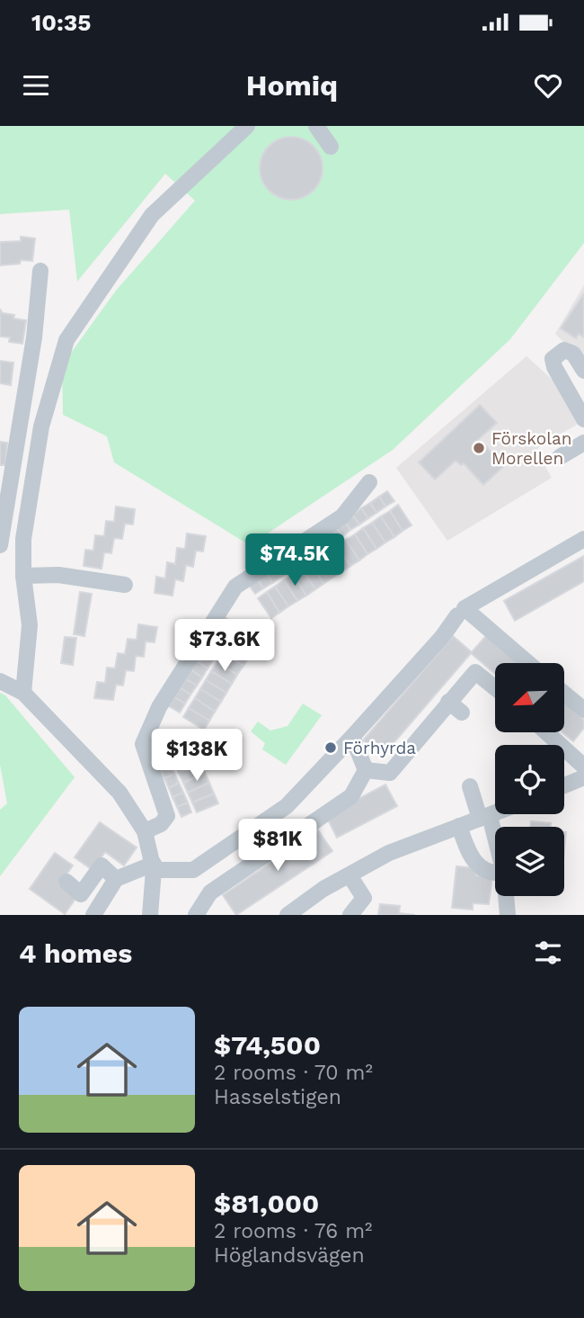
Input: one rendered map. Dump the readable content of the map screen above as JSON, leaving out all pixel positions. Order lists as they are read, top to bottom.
{
  "places": ["Förskolan Morellen", "Förhyrda"],
  "north": "bottom left",
  "page": {
    "status": "10:35",
    "header": "Homiq",
    "price": [
      "$74.5K",
      "$73.6K",
      "$138K",
      "$81K"
    ],
    "heading": "4 homes",
    "list": [
      {
        "name": "$74,500",
        "note": "2 rooms · 70 m² · Hasselstigen"
      },
      {
        "name": "$81,000",
        "note": "2 rooms · 76 m² · Höglandsvägen"
      }
    ]
  }
}
